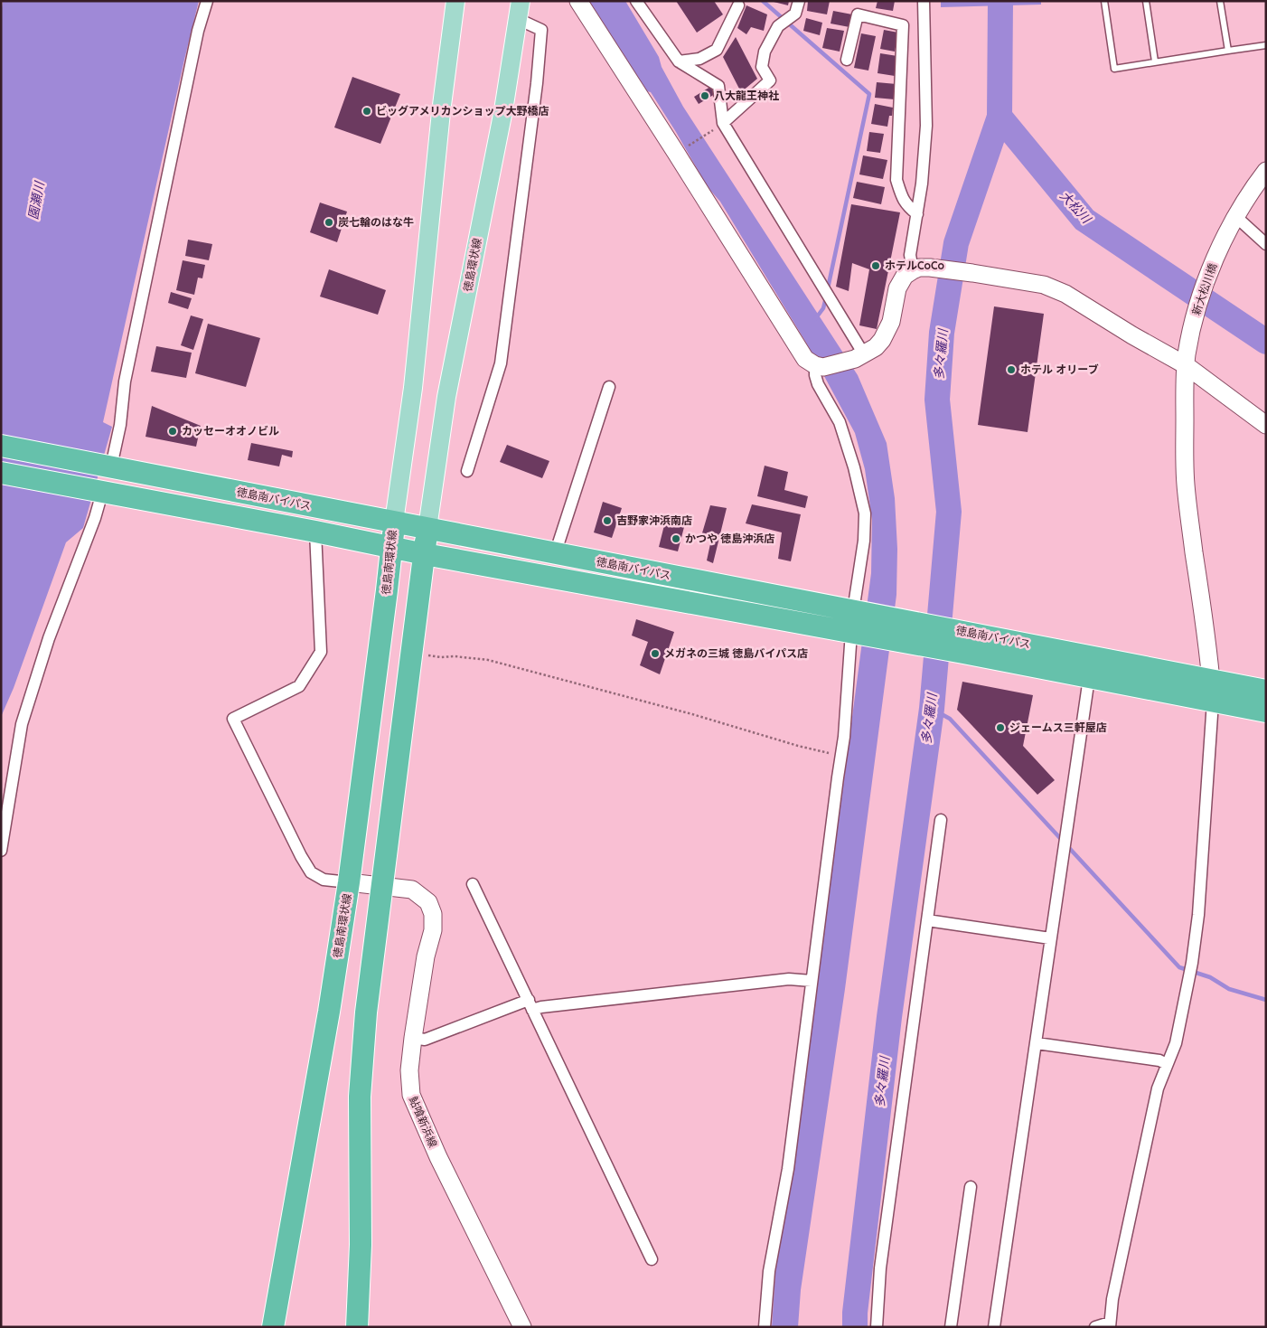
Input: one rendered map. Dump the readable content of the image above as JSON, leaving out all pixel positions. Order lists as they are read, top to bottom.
{
  "streets": {
    "highway": ["徳島南バイパス", "徳島南環状線"],
    "main road": ["徳島環状線"],
    "street": ["新大松川橋", "鮎喰新浜線"]
  },
  "crossings": [
    ["徳島環状線", "徳島南バイパス"],
    ["新大松川橋", "徳島南バイパス"],
    ["徳島南バイパス", "徳島南環状線"],
    ["徳島南環状線", "鮎喰新浜線"]
  ],
  "water": ["園瀬川", "大松川", "多々羅川"],
  "places": [
    "八大龍王神社",
    "ビッグアメリカンショップ大野橋店",
    "炭七輪のはな牛",
    "ホテルCoCo",
    "ホテル オリーブ",
    "カッセーオオノビル",
    "吉野家沖浜南店",
    "かつや 徳島沖浜店",
    "メガネの三城 徳島バイパス店",
    "ジェームス三軒屋店"
  ]
}
